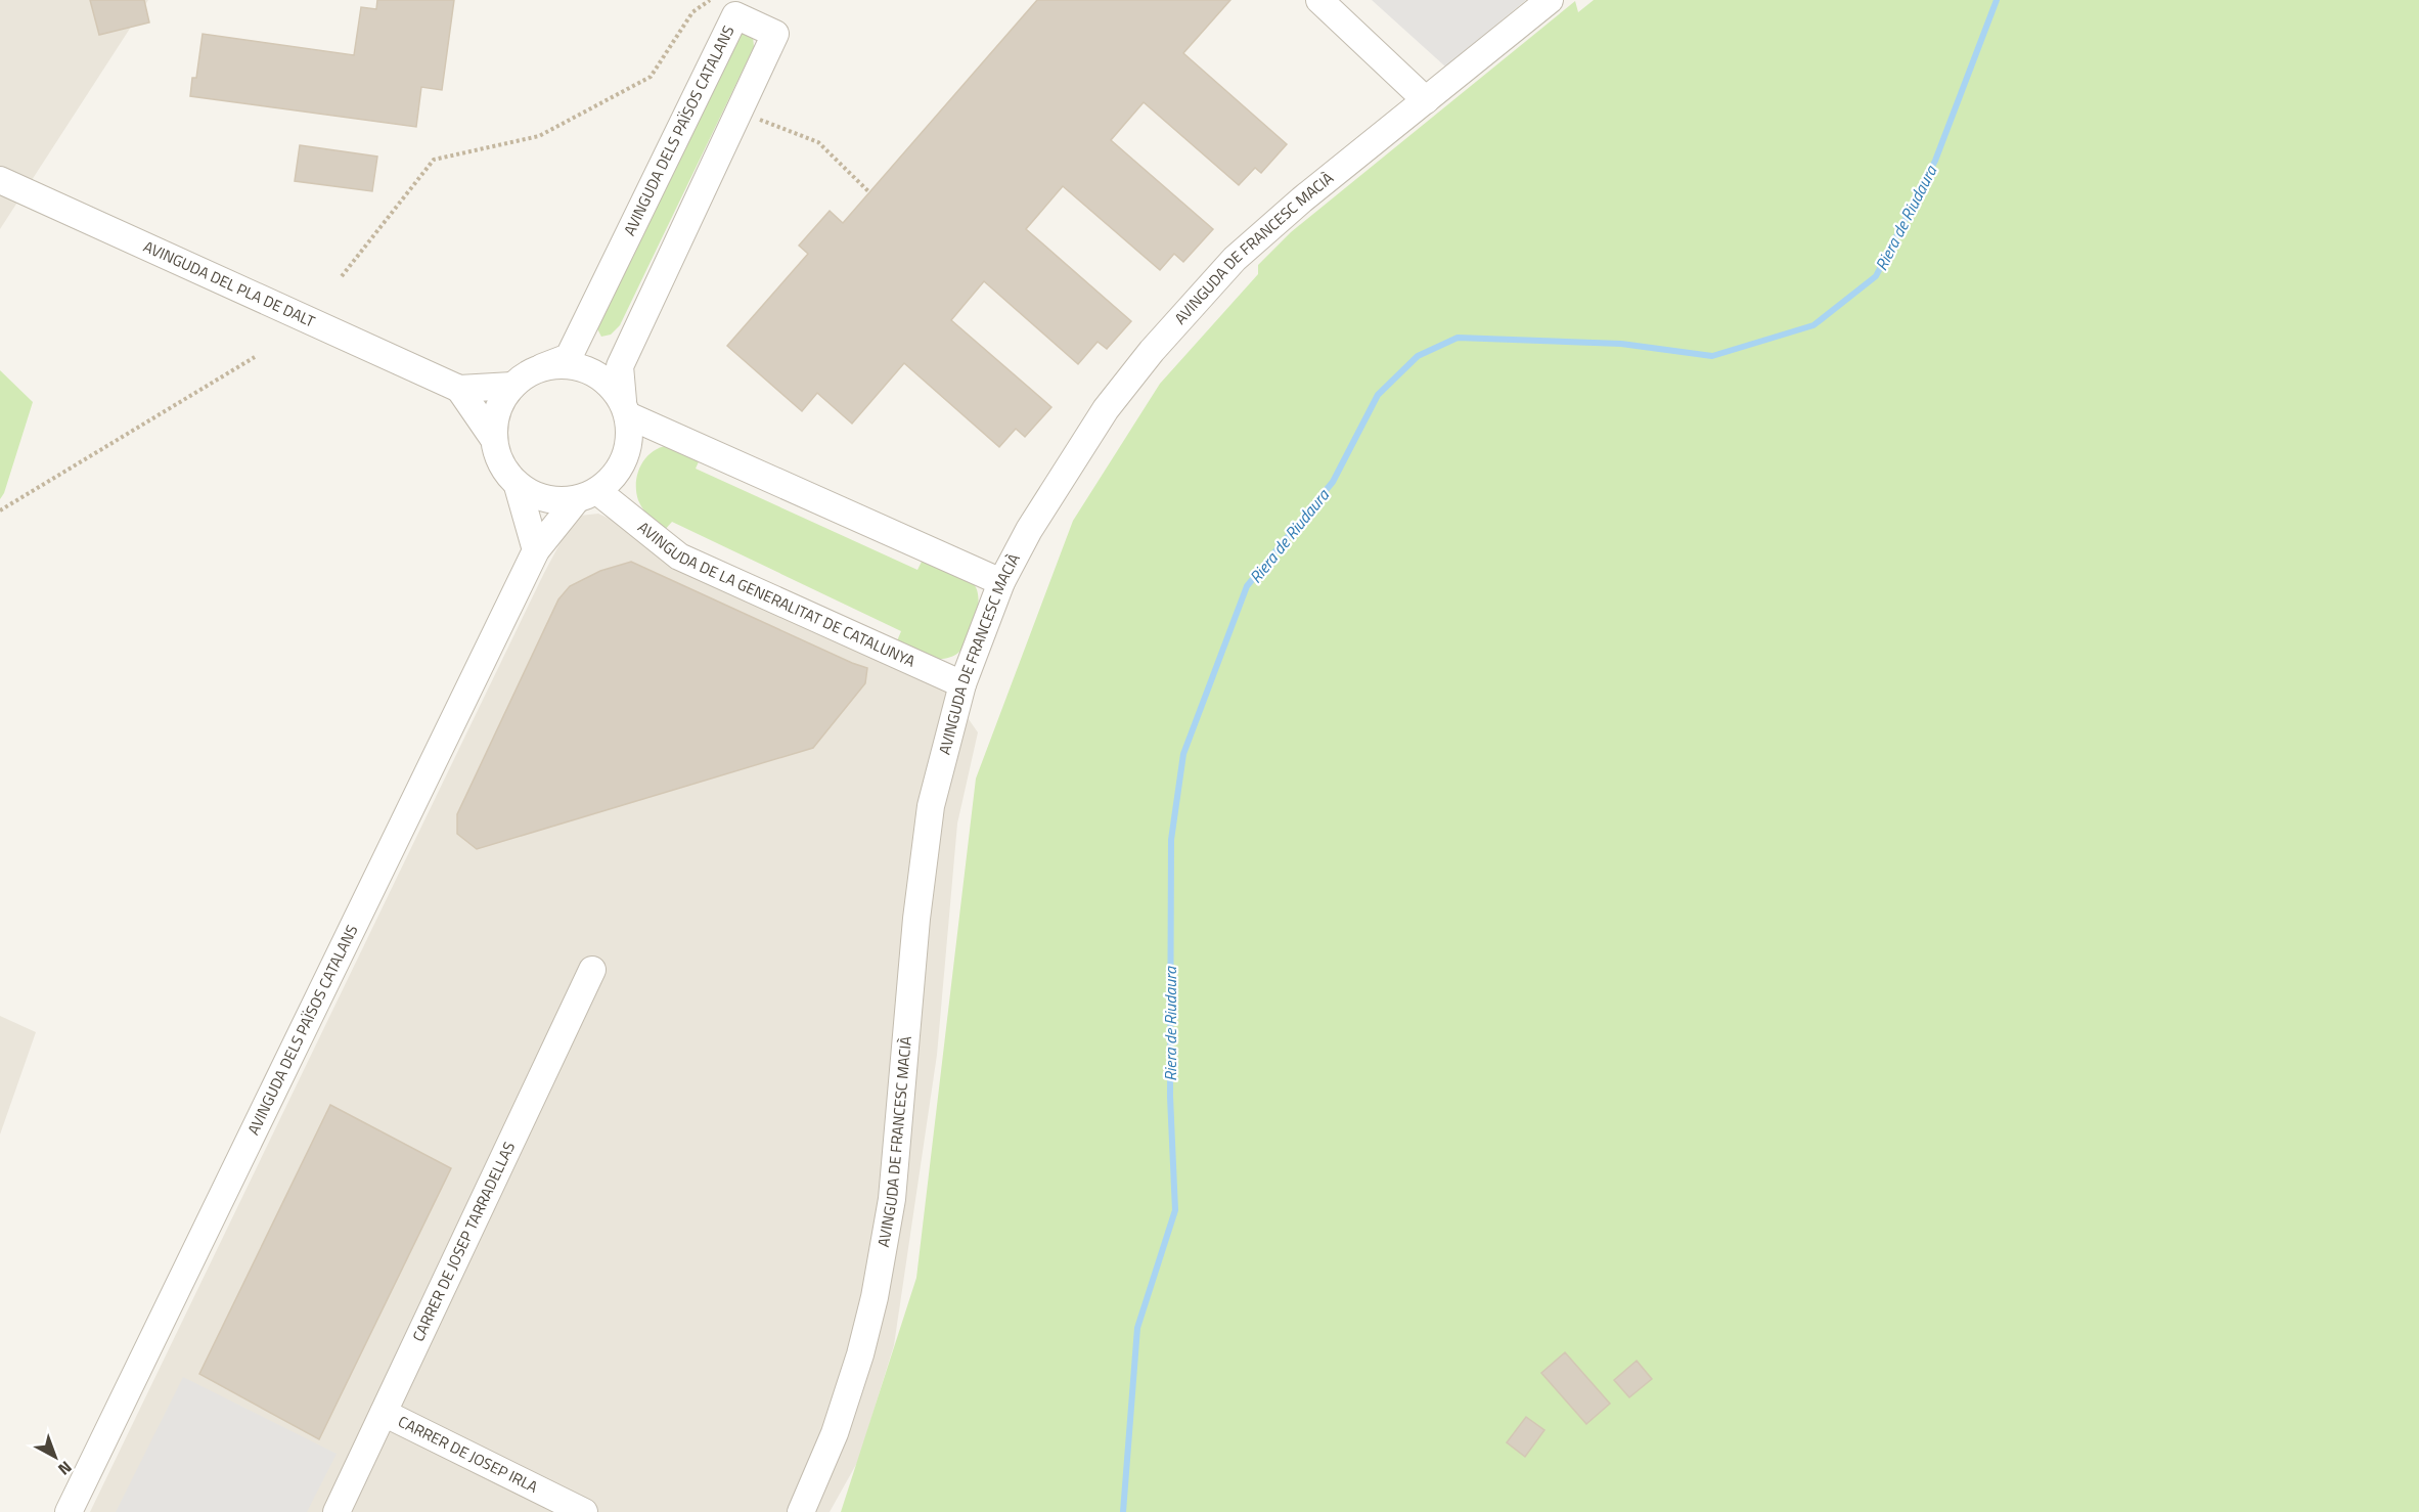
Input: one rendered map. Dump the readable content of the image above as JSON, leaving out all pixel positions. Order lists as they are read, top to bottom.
{
  "streets": {
    "street": [
      "AVINGUDA DELS PAÏSOS CATALANS",
      "AVINGUDA DE FRANCESC MACIÀ",
      "AVINGUDA DEL PLA DE DALT",
      "AVINGUDA DE LA GENERALITAT DE CATALUNYA",
      "CARRER DE JOSEP TARRADELLAS",
      "CARRER DE JOSEP IRLA"
    ]
  },
  "crossings": [
    ["AVINGUDA DELS PAÏSOS CATALANS", "AVINGUDA DEL PLA DE DALT"],
    ["AVINGUDA DELS PAÏSOS CATALANS", "AVINGUDA DE LA GENERALITAT DE CATALUNYA"],
    ["AVINGUDA DE FRANCESC MACIÀ", "AVINGUDA DE LA GENERALITAT DE CATALUNYA"],
    ["AVINGUDA DEL PLA DE DALT", "AVINGUDA DE LA GENERALITAT DE CATALUNYA"],
    ["CARRER DE JOSEP TARRADELLAS", "CARRER DE JOSEP IRLA"]
  ],
  "water": ["Riera de Riudaura"],
  "north": "bottom right"
}
